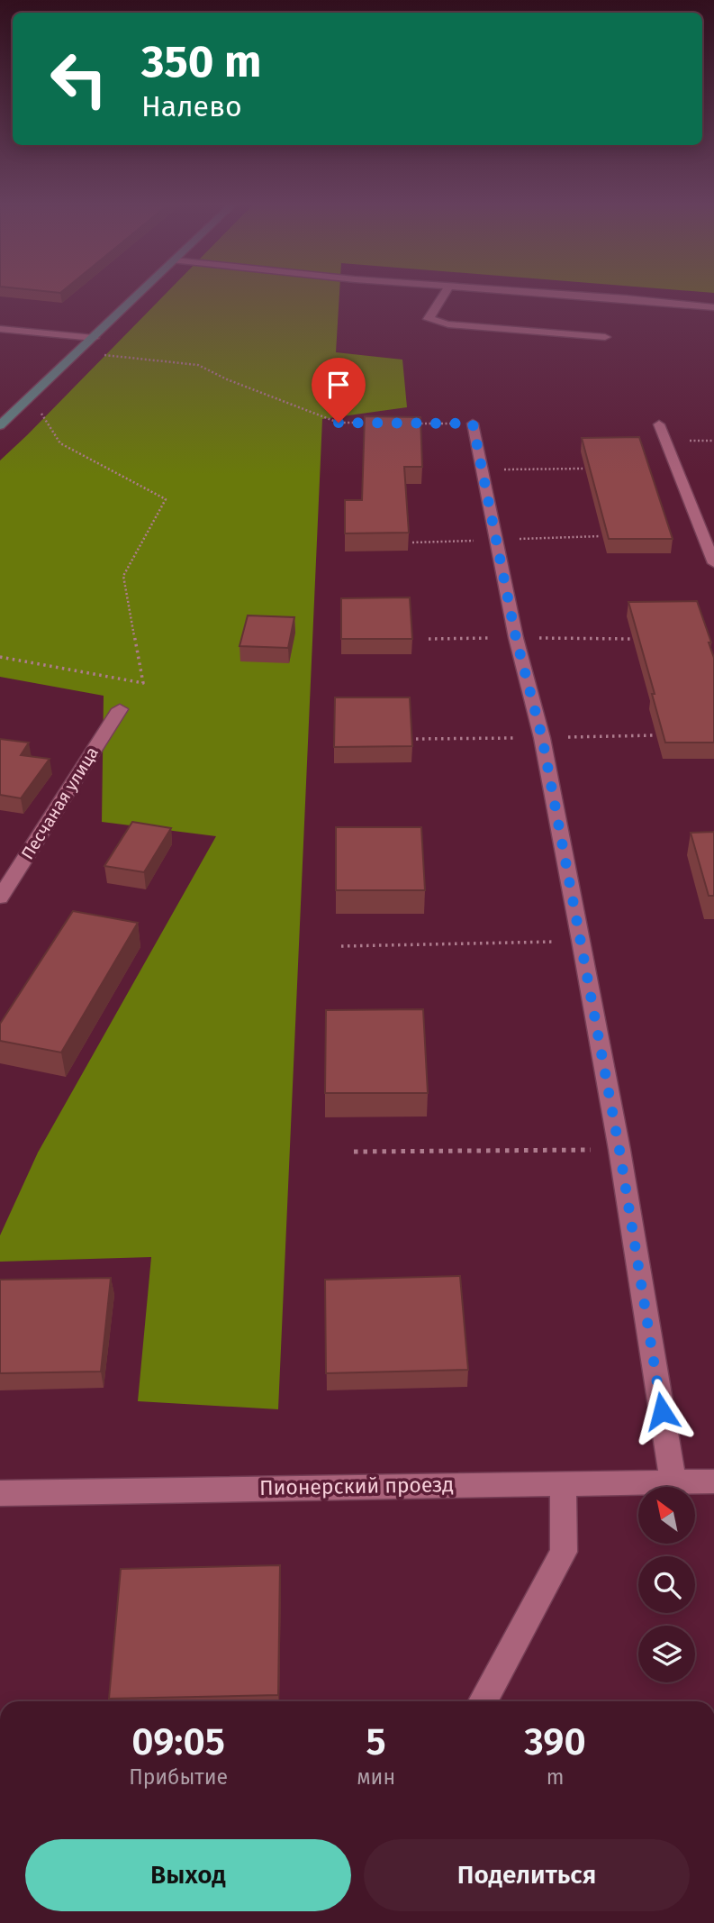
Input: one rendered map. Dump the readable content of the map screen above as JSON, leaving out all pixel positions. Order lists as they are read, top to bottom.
{
  "streets": {
    "street": ["Песчаная улица", "Пионерский проезд"]
  },
  "north": "top left",
  "page": {
    "turn": ["350 m", "Налево"],
    "eta": [
      "09:05",
      "Прибытие",
      "5",
      "мин",
      "390",
      "m"
    ],
    "buttons": ["Выход", "Поделиться"]
  }
}
